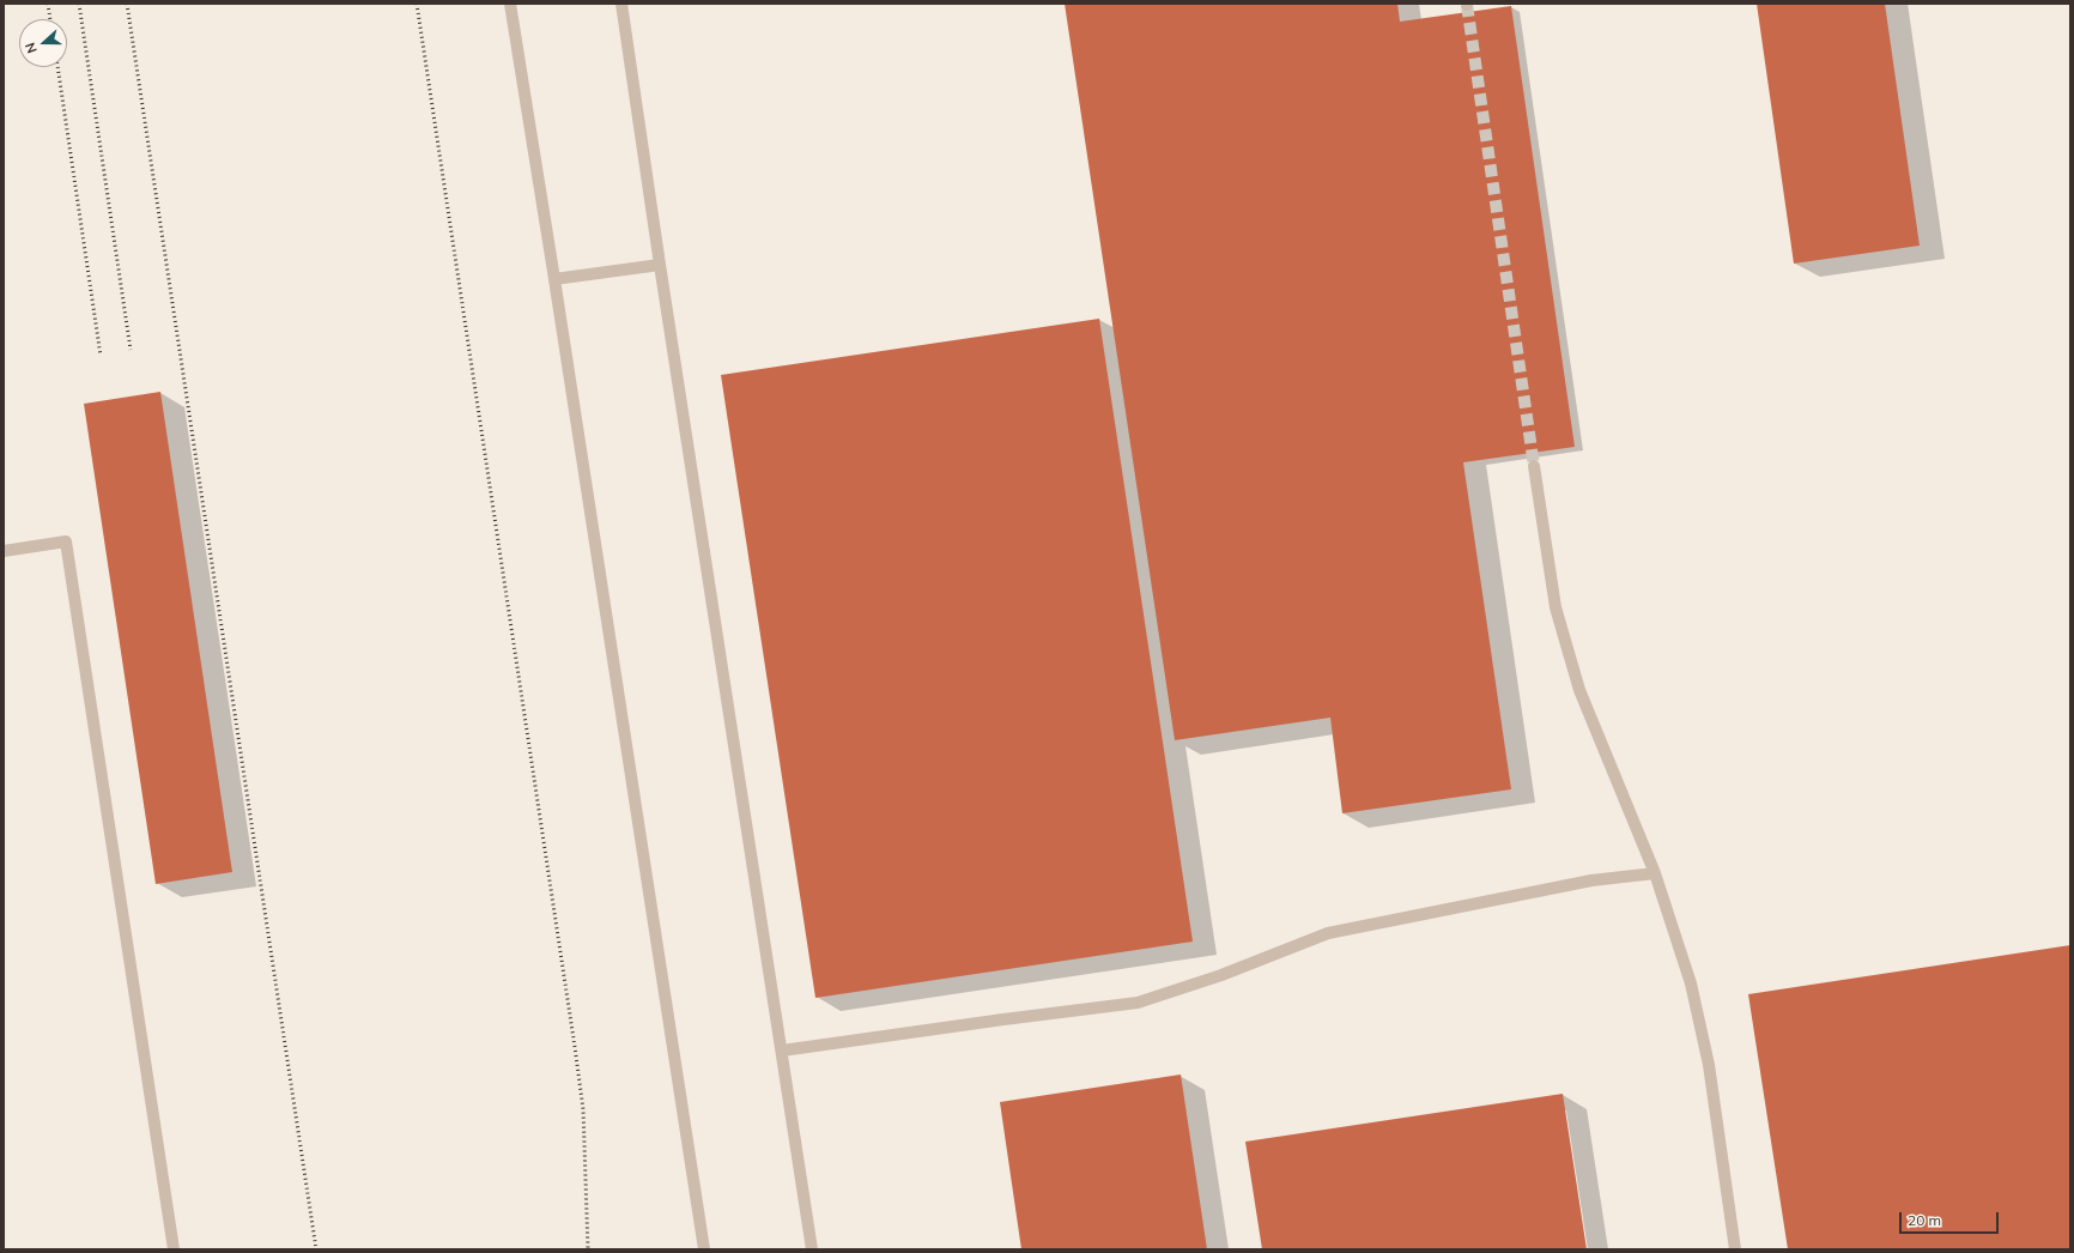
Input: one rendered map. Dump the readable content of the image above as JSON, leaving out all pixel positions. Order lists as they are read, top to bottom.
{
  "scale_bar": "20 m",
  "north": "left"
}
